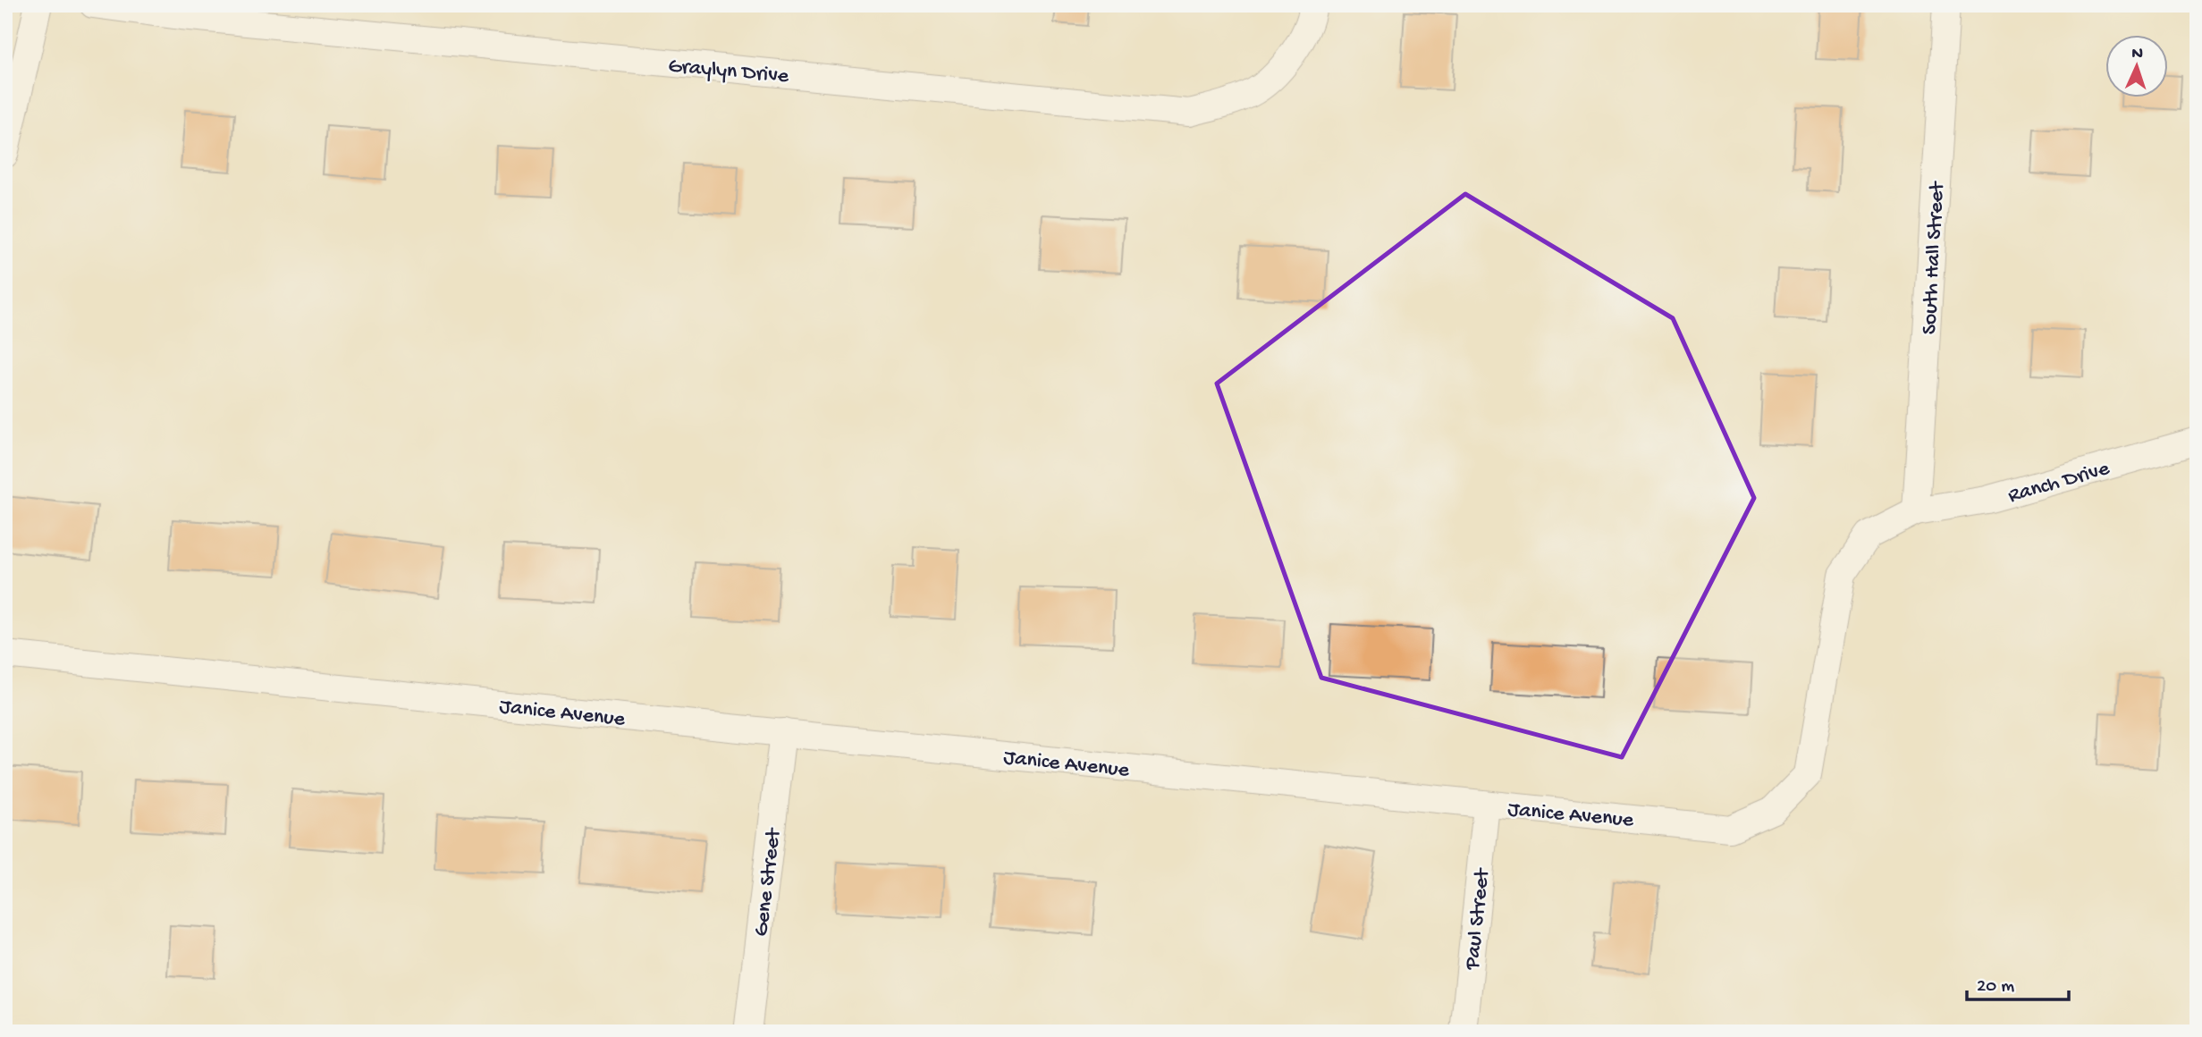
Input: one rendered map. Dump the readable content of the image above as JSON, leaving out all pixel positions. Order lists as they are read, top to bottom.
{
  "streets": {
    "street": [
      "Graylyn Drive",
      "South Hall Street",
      "Ranch Drive",
      "Janice Avenue",
      "Gene Street",
      "Paul Street"
    ]
  },
  "crossings": [
    ["South Hall Street", "Ranch Drive"],
    ["South Hall Street", "Janice Avenue"],
    ["Ranch Drive", "Janice Avenue"],
    ["Janice Avenue", "Gene Street"],
    ["Janice Avenue", "Paul Street"]
  ],
  "scale_bar": "20 m",
  "north": "top"
}
